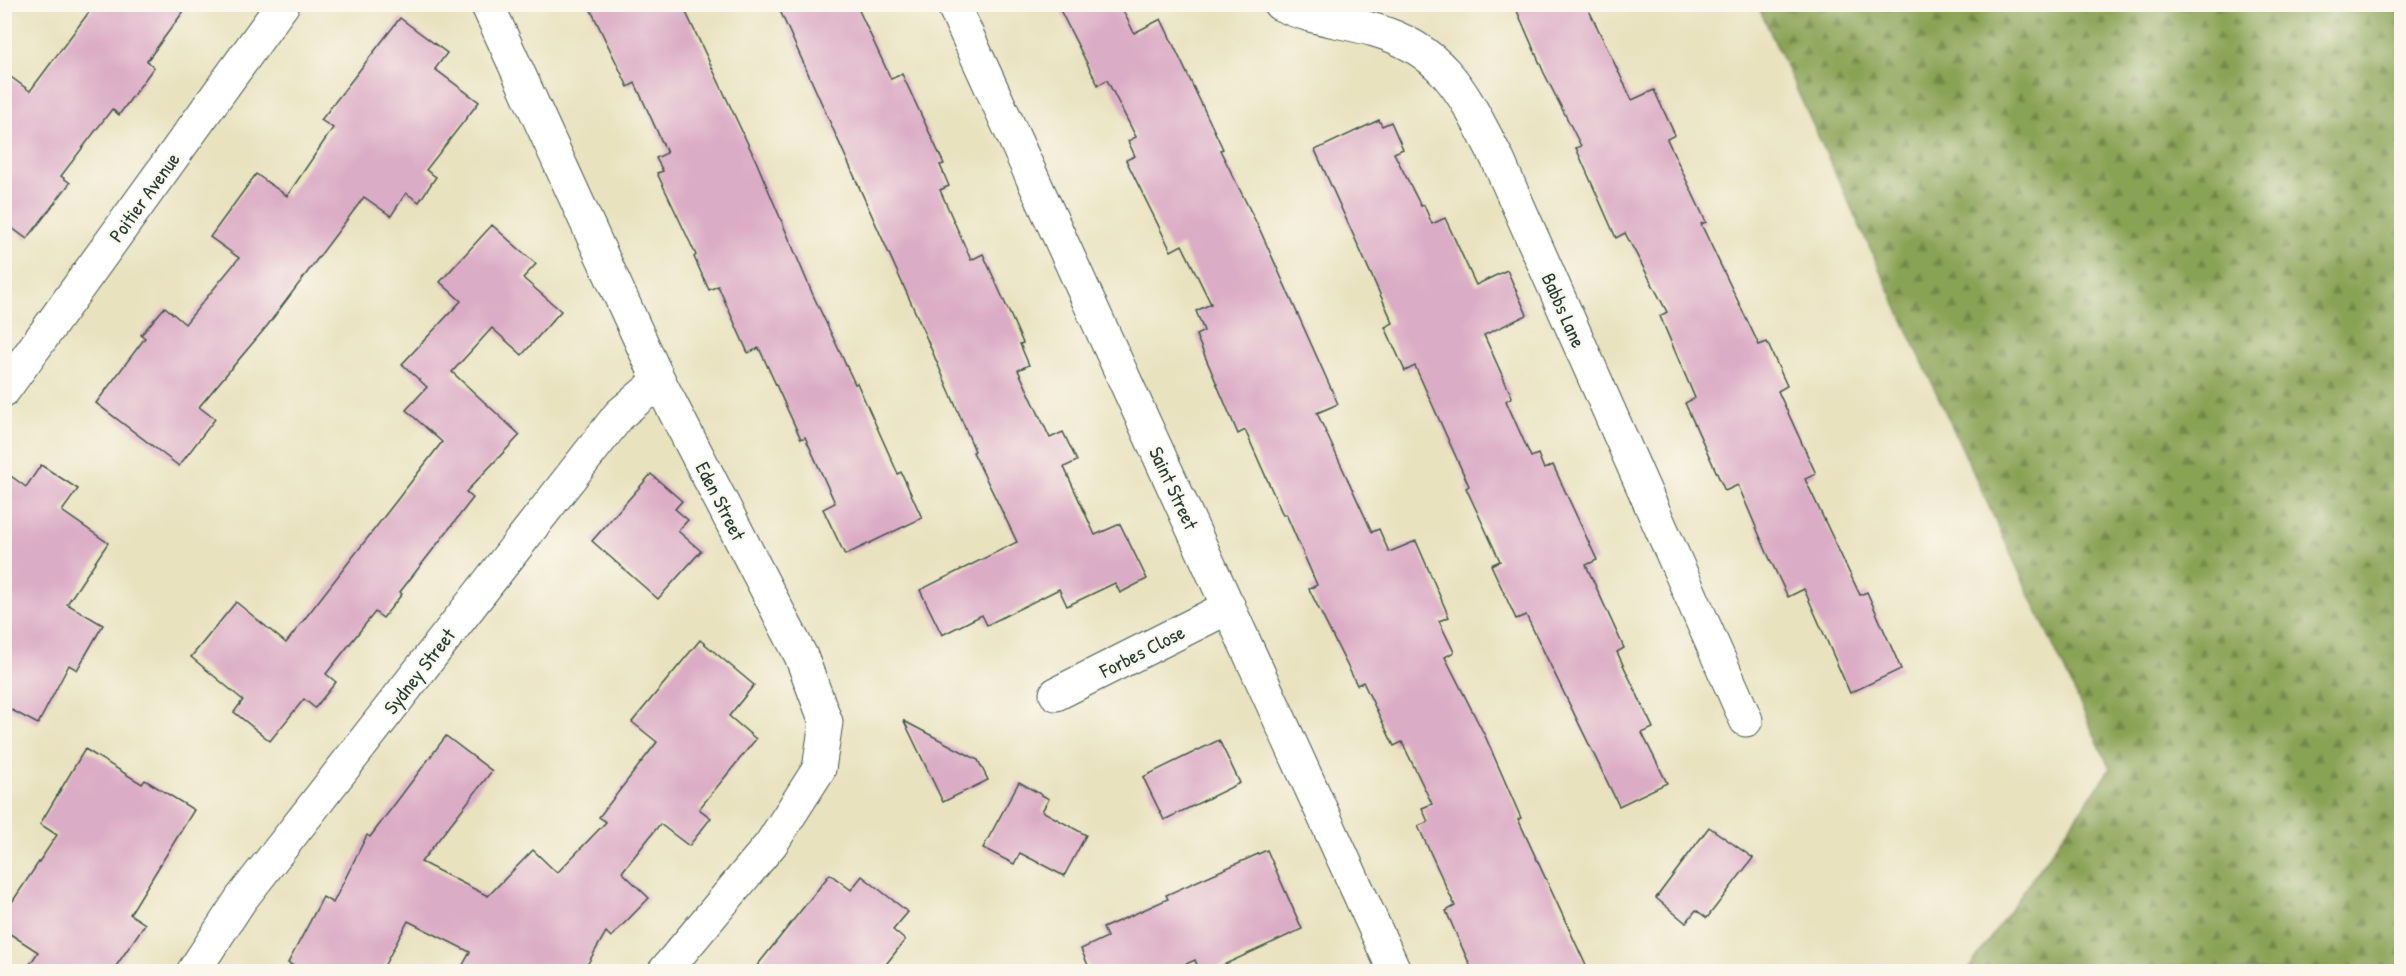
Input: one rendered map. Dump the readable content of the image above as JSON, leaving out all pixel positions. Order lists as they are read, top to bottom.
{
  "streets": {
    "street": [
      "Poitier Avenue",
      "Babbs Lane",
      "Saint Street",
      "Eden Street",
      "Forbes Close",
      "Sydney Street"
    ]
  },
  "crossings": [
    ["Saint Street", "Forbes Close"],
    ["Eden Street", "Sydney Street"]
  ]
}
